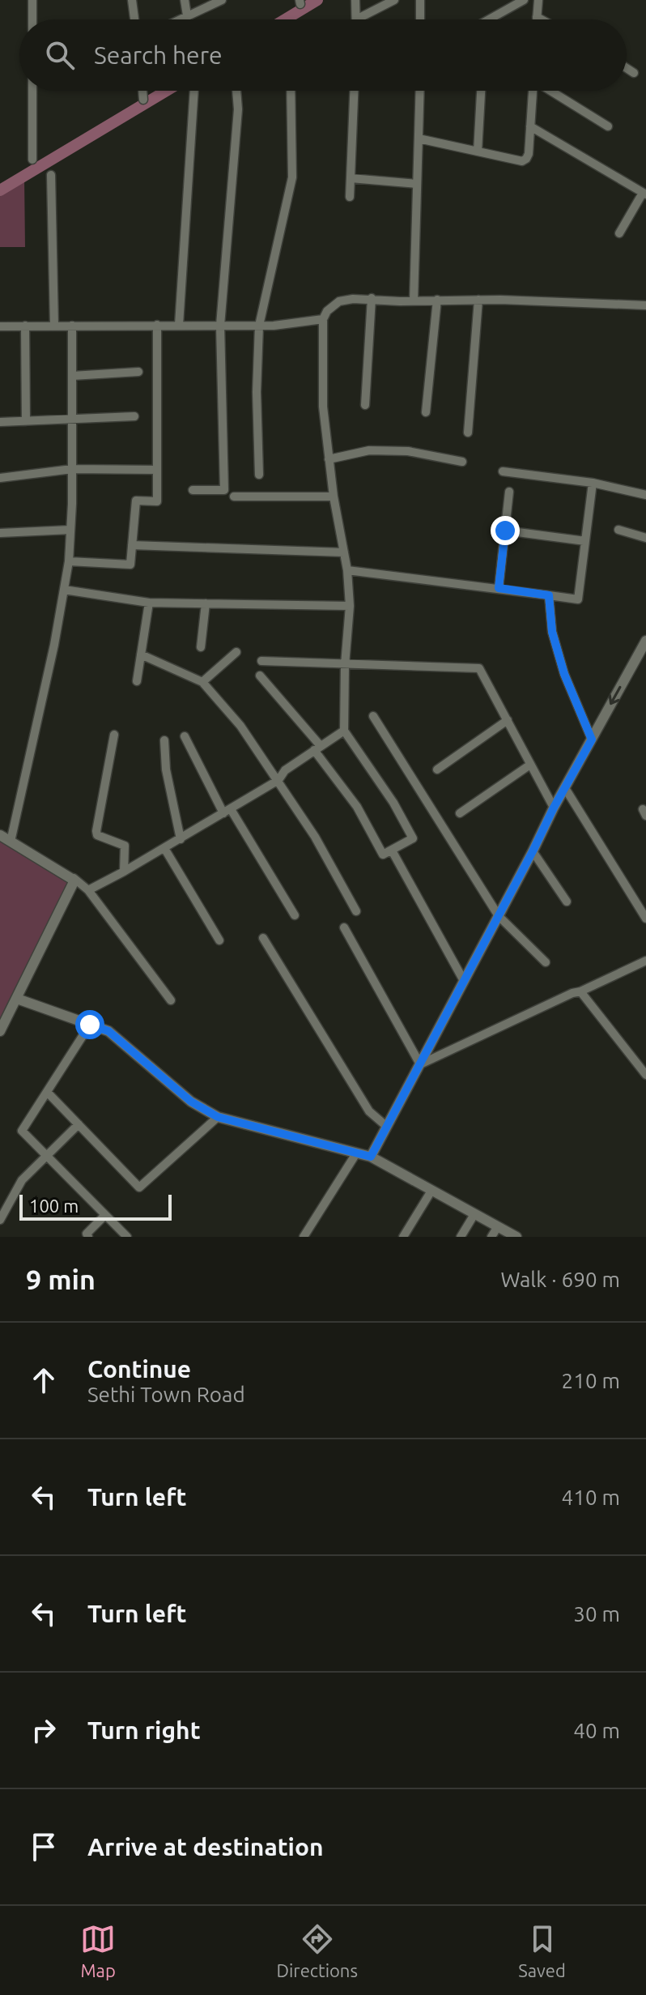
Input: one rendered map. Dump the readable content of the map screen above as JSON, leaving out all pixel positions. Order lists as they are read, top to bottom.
{
  "scale_bar": "100 m",
  "page": {
    "search": "Search here",
    "scale": "100 m",
    "heading": ["9 min", "Walk · 690 m"],
    "list": [
      ["Continue", "Sethi Town Road", "210 m"],
      ["Turn left", "410 m"],
      ["Turn left", "30 m"],
      ["Turn right", "40 m"],
      "Arrive at destination"
    ],
    "nav": ["Map", "Directions", "Saved"]
  }
}
